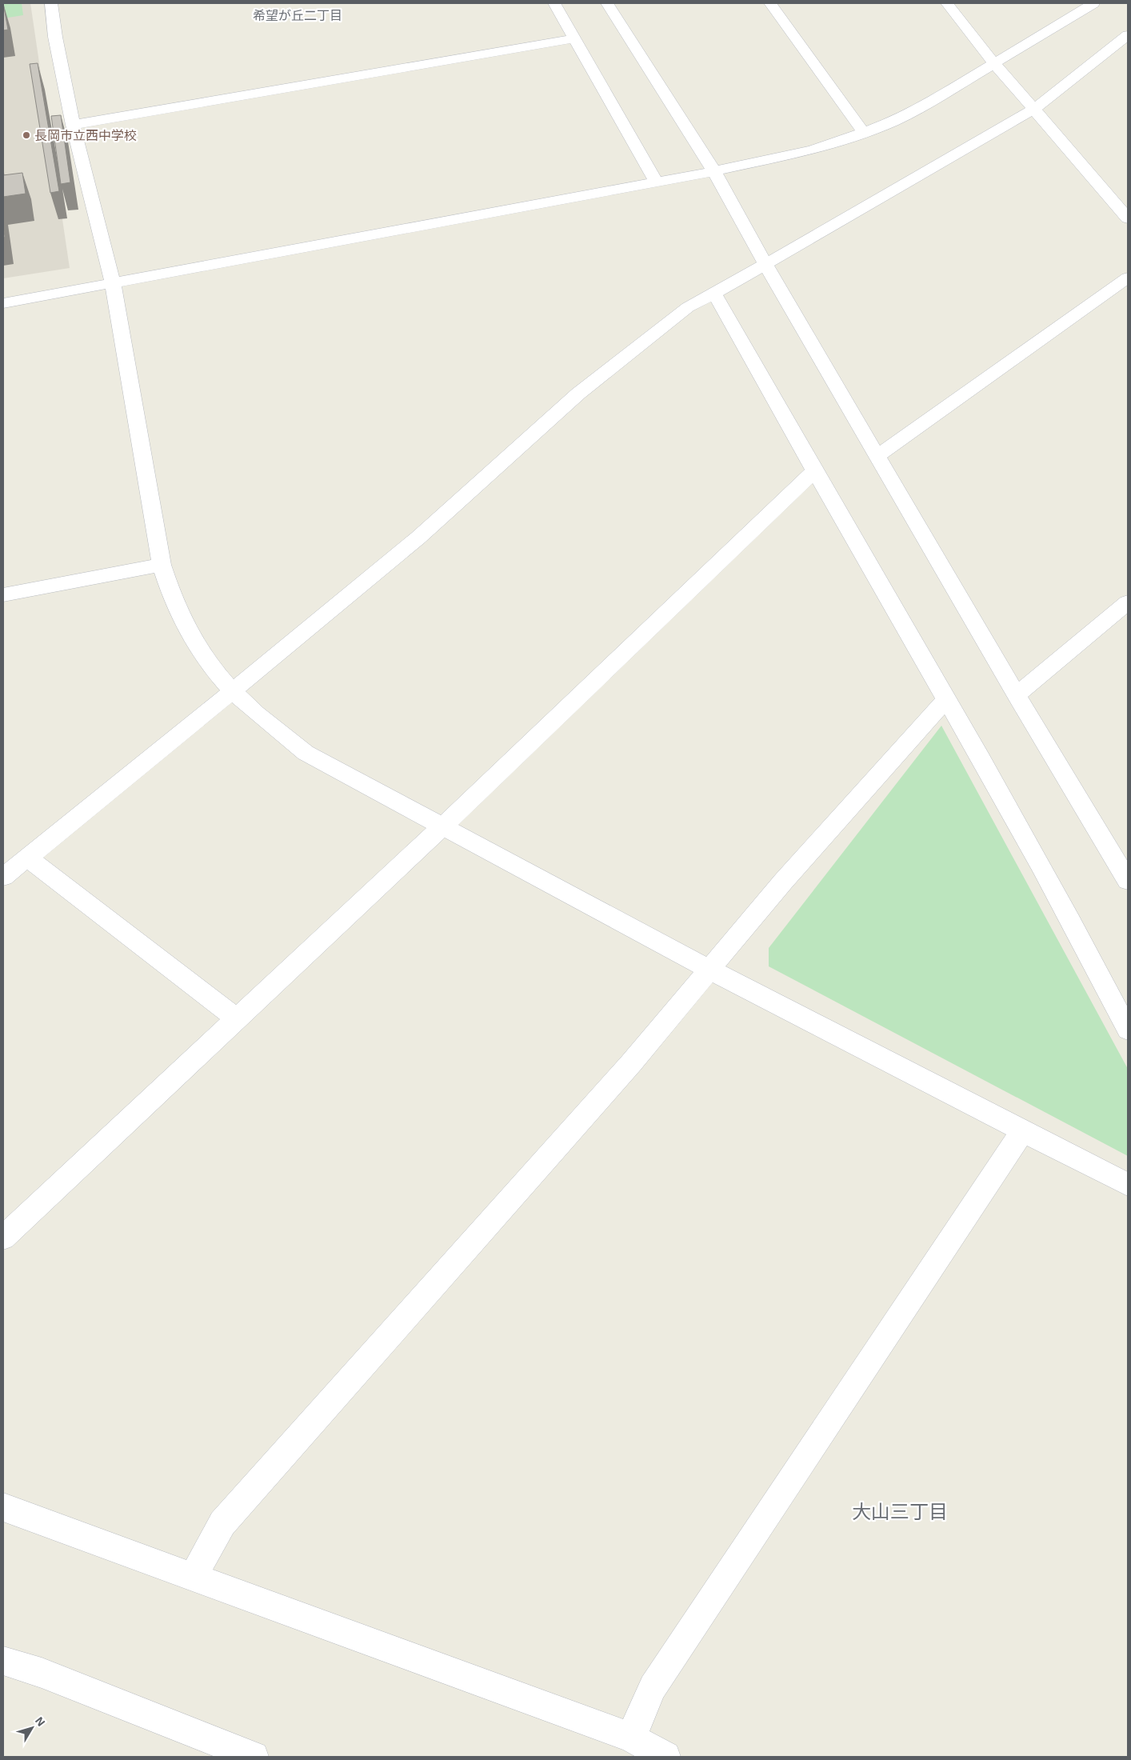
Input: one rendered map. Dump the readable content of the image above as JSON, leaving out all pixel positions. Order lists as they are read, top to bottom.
{
  "districts": ["希望が丘二丁目", "大山三丁目"],
  "places": ["長岡市立西中学校"],
  "north": "top right"
}
